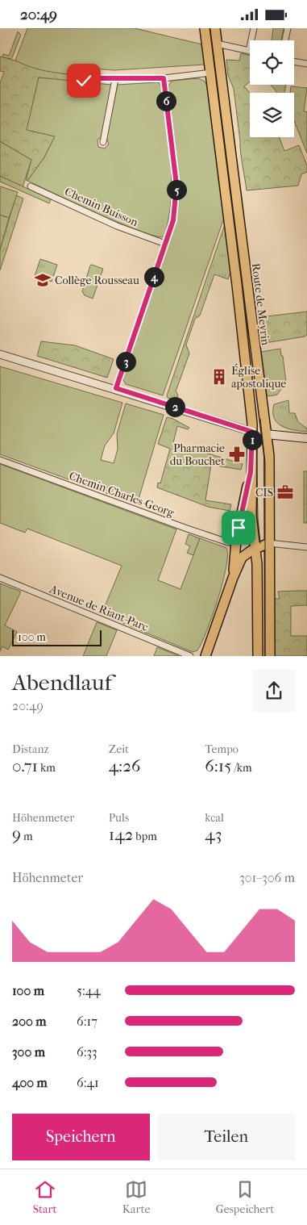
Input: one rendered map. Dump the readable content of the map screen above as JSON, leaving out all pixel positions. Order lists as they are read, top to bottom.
{
  "streets": {
    "main road": ["Route de Meyrin"],
    "street": ["Chemin Buisson", "Chemin Charles-Georg", "Avenue de Riant-Parc"]
  },
  "places": {
    "school or university": ["Collège Rousseau"],
    "building": ["Église apostolique"],
    "pharmacy": ["Pharmacie du Bouchet"],
    "office": ["CIS"]
  },
  "scale_bar": "100 m",
  "page": {
    "status": "20:49",
    "pins": [
      "6",
      "5",
      "4",
      "3",
      "2",
      "1"
    ],
    "scale": "100 m",
    "heading": ["Abendlauf", "20:49"],
    "stats": [
      ["Distanz", "0.71 km"],
      ["Zeit", "4:26"],
      ["Tempo", "6:15 /km"],
      ["Höhenmeter", "9 m"],
      ["Puls", "142 bpm"],
      ["kcal", "43"]
    ],
    "chart": ["Höhenmeter", "301–306 m"],
    "list": [
      {
        "name": "100 m",
        "note": "5:44"
      },
      {
        "name": "200 m",
        "note": "6:17"
      },
      {
        "name": "300 m",
        "note": "6:33"
      },
      {
        "name": "400 m",
        "note": "6:41"
      }
    ],
    "buttons": ["Speichern", "Teilen"],
    "tabs": ["Start", "Karte", "Gespeichert"]
  }
}
